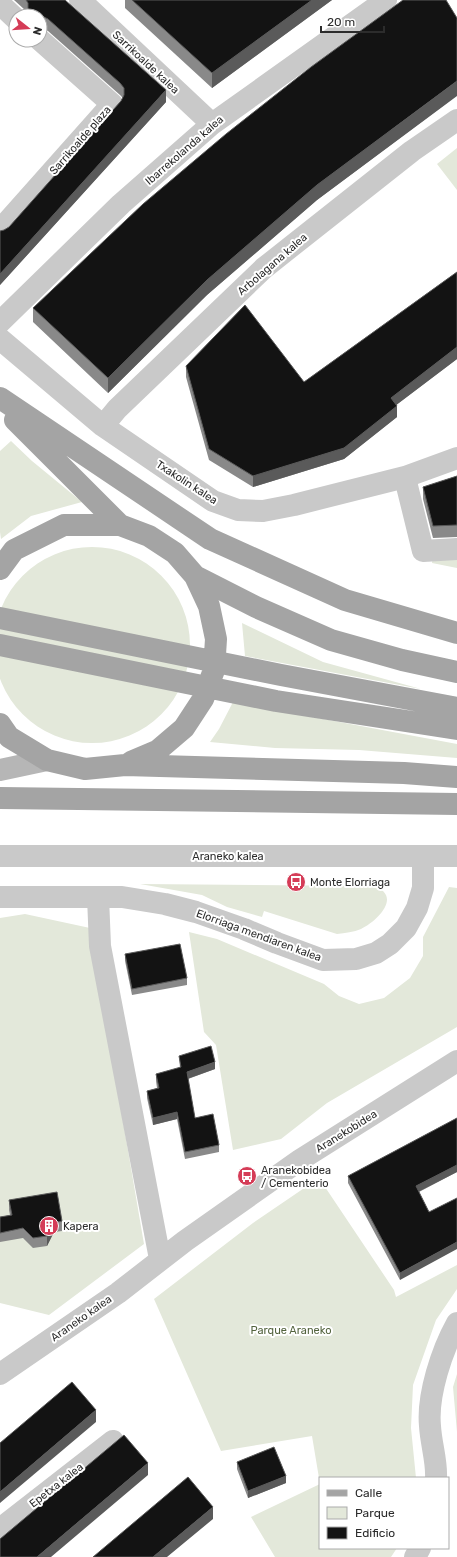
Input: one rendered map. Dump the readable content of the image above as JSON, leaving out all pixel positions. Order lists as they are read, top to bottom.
{
  "streets": {
    "street": [
      "Sarrikoalde kalea",
      "Sarrikoalde plaza",
      "Ibarrekolanda kalea",
      "Arbolagana kalea",
      "Txakolin kalea",
      "Araneko kalea",
      "Elorriaga mendiaren kalea",
      "Aranekobidea",
      "Epetxa kalea"
    ]
  },
  "crossings": [
    ["Sarrikoalde kalea", "Ibarrekolanda kalea"],
    ["Arbolagana kalea", "Txakolin kalea"],
    ["Araneko kalea", "Elorriaga mendiaren kalea"],
    ["Araneko kalea", "Aranekobidea"]
  ],
  "parks": ["Parque Araneko"],
  "places": {
    "bus stop": ["Monte Elorriaga", "Aranekobidea / Cementerio"],
    "building": ["Kapera"]
  },
  "legend": ["Calle", "Parque", "Edificio"],
  "scale_bar": "20 m",
  "north": "right"
}
